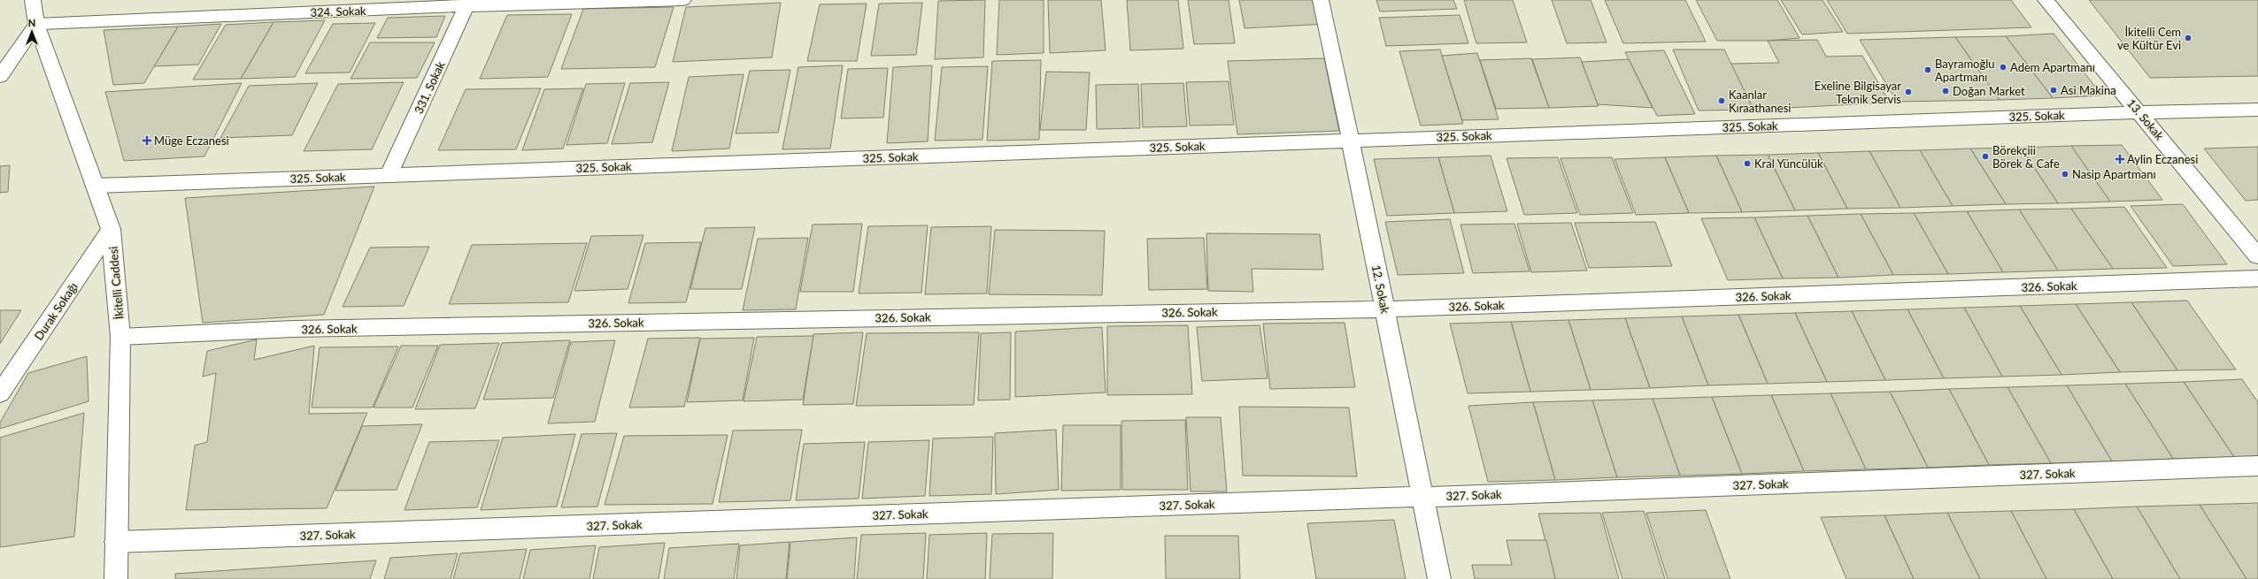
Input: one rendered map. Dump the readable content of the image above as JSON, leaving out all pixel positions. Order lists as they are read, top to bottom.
{
  "streets": {
    "street": [
      "324. Sokak",
      "331. Sokak",
      "325. Sokak",
      "13. Sokak",
      "İkitelli Caddesi",
      "326. Sokak",
      "12. Sokak",
      "Durak Sokağı",
      "327. Sokak"
    ]
  },
  "crossings": [
    ["324. Sokak", "331. Sokak"],
    ["324. Sokak", "İkitelli Caddesi"],
    ["331. Sokak", "325. Sokak"],
    ["325. Sokak", "13. Sokak"],
    ["325. Sokak", "İkitelli Caddesi"],
    ["325. Sokak", "12. Sokak"],
    ["İkitelli Caddesi", "326. Sokak"],
    ["İkitelli Caddesi", "Durak Sokağı"],
    ["İkitelli Caddesi", "327. Sokak"],
    ["326. Sokak", "12. Sokak"],
    ["12. Sokak", "327. Sokak"]
  ],
  "places": {
    "other": [
      "İkitelli Cem ve Kültür Evi",
      "Adem Apartmanı",
      "Bayramoğlu Apartmanı",
      "Asi Makina",
      "Doğan Market",
      "Exeline Bilgisayar Teknik Servis",
      "Kaanlar Kıraathanesi",
      "Börekçiii Börek & Cafe",
      "Kral Yüncülük",
      "Nasip Apartmanı"
    ],
    "health": ["Müge Eczanesi", "Aylin Eczanesi"]
  },
  "north": "top"
}
